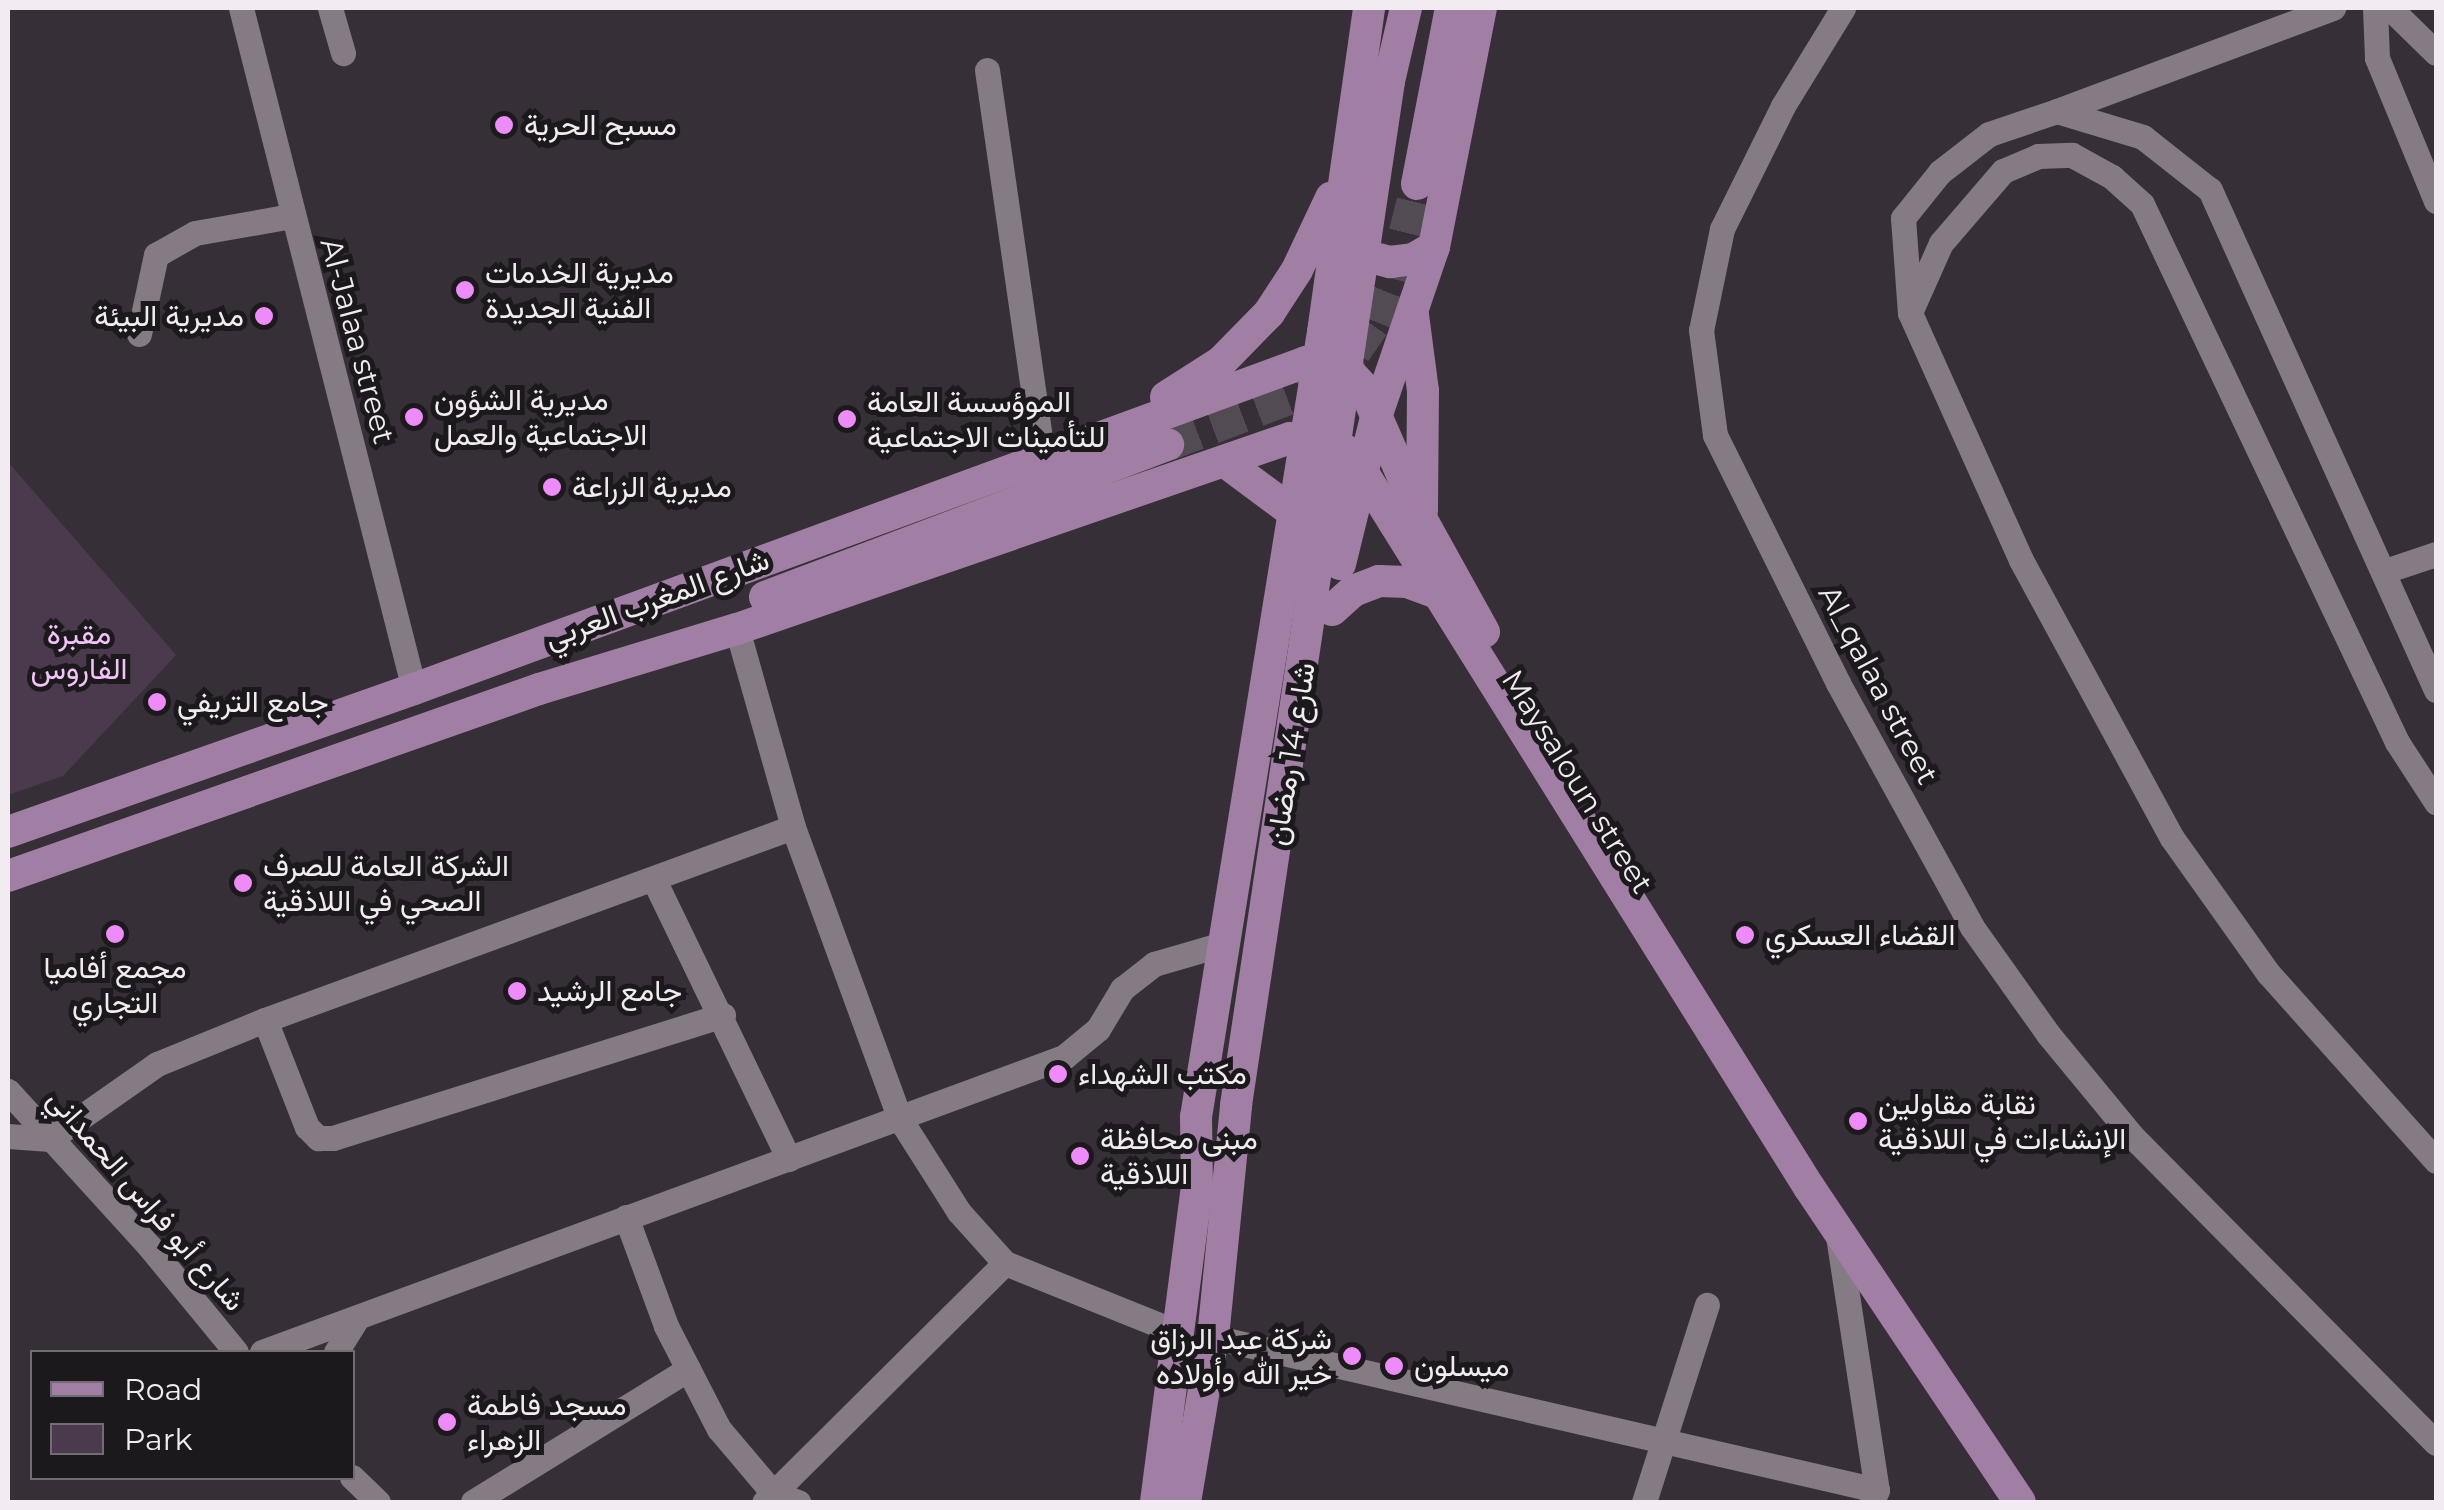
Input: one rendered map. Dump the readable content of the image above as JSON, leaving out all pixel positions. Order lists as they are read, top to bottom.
{
  "streets": {
    "main road": ["شارع المغرب العربي", "شارع 14 رمضان", "Maysaloun street"],
    "street": ["Al-Jalaa street", "Al_qalaa street", "شارع أبو فراس الحمداني"]
  },
  "crossings": [
    ["Al-Jalaa street", "شارع المغرب العربي"],
    ["شارع المغرب العربي", "Maysaloun street"]
  ],
  "parks": ["مقبرة الفاروس"],
  "places": [
    "مسبح الحرية",
    "مديرية الخدمات الفنية الجديدة",
    "مديرية البيئة",
    "مديرية الشؤون الاجتماعية والعمل",
    "الموؤسسة العامة للتأمينات الاجتماعية",
    "مديرية الزراعة",
    "جامع التريفي",
    "الشركة العامة للصرف الصحي في اللاذقية",
    "مجمع أفاميا التجاري",
    "القضاء العسكري",
    "جامع الرشيد",
    "مكتب الشهداء",
    "نقابة مقاولين الإنشاءات في اللاذقية",
    "مبنى محافظة اللاذقية",
    "شركة عبد الرزاق خير الله وأولاده",
    "ميسلون",
    "مسجد فاطمة الزهراء"
  ],
  "legend": ["Road", "Park"]
}
